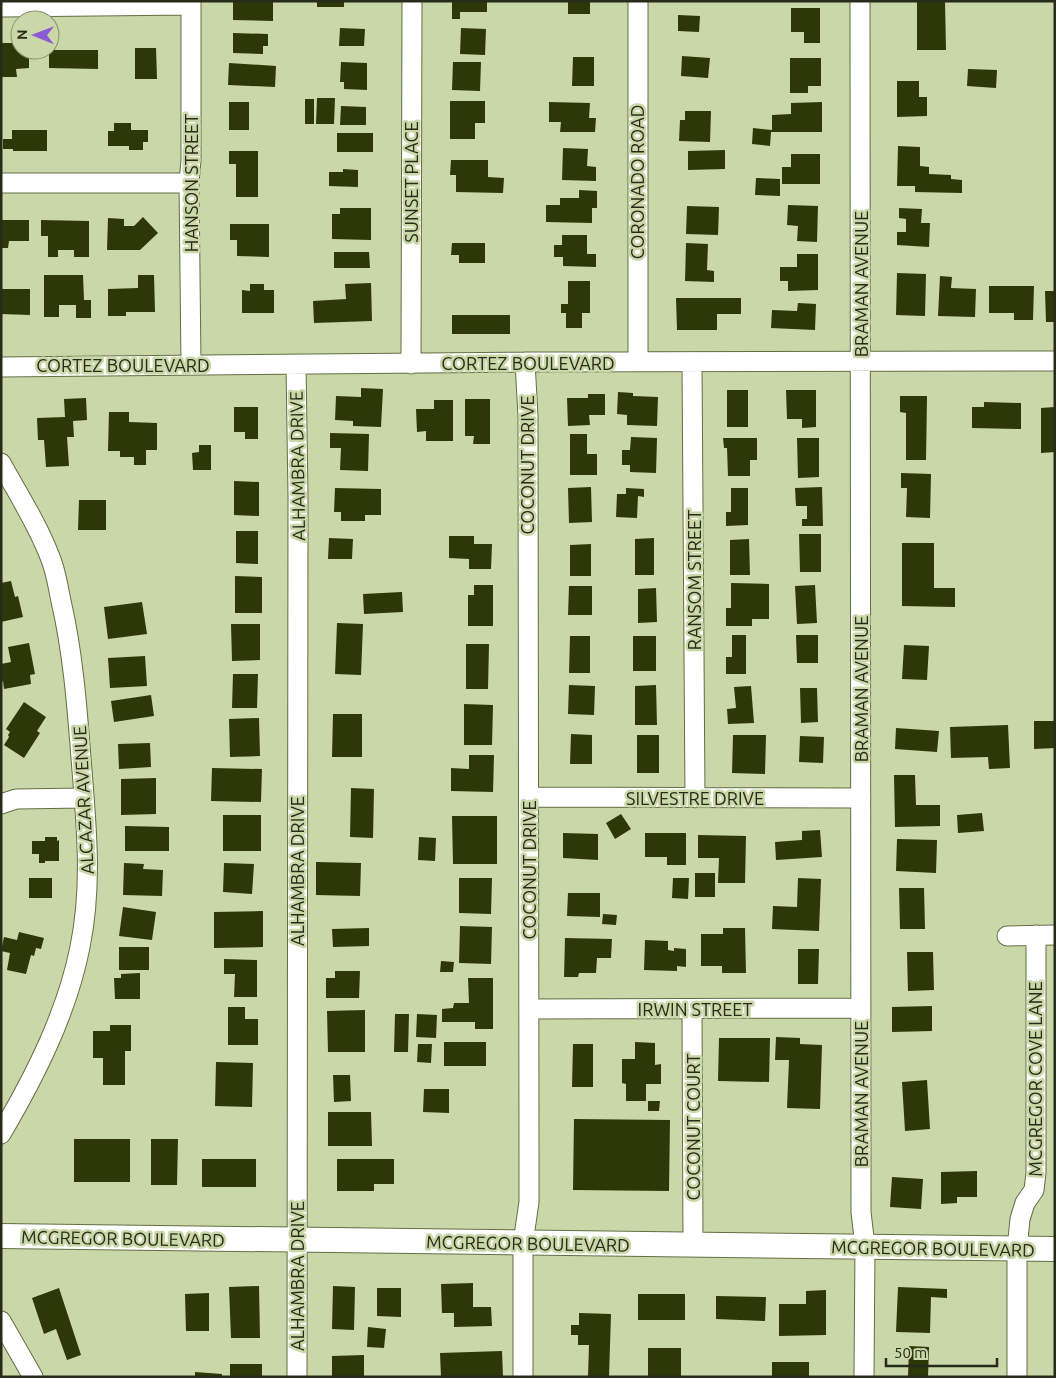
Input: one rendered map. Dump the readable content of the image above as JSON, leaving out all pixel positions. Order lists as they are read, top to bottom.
{
  "streets": {
    "main road": ["MCGREGOR BOULEVARD"],
    "street": [
      "SUNSET PLACE",
      "CORONADO ROAD",
      "HANSON STREET",
      "BRAMAN AVENUE",
      "CORTEZ BOULEVARD",
      "COCONUT DRIVE",
      "ALHAMBRA DRIVE",
      "RANSOM STREET",
      "SILVESTRE DRIVE",
      "ALCAZAR AVENUE",
      "IRWIN STREET",
      "MCGREGOR COVE LANE",
      "COCONUT COURT"
    ]
  },
  "crossings": [
    ["SUNSET PLACE", "CORTEZ BOULEVARD"],
    ["CORONADO ROAD", "CORTEZ BOULEVARD"],
    ["HANSON STREET", "CORTEZ BOULEVARD"],
    ["BRAMAN AVENUE", "CORTEZ BOULEVARD"],
    ["BRAMAN AVENUE", "SILVESTRE DRIVE"],
    ["BRAMAN AVENUE", "IRWIN STREET"],
    ["BRAMAN AVENUE", "MCGREGOR BOULEVARD"],
    ["CORTEZ BOULEVARD", "COCONUT DRIVE"],
    ["CORTEZ BOULEVARD", "ALHAMBRA DRIVE"],
    ["CORTEZ BOULEVARD", "RANSOM STREET"],
    ["COCONUT DRIVE", "SILVESTRE DRIVE"],
    ["COCONUT DRIVE", "IRWIN STREET"],
    ["COCONUT DRIVE", "MCGREGOR BOULEVARD"],
    ["ALHAMBRA DRIVE", "MCGREGOR BOULEVARD"],
    ["RANSOM STREET", "SILVESTRE DRIVE"],
    ["IRWIN STREET", "COCONUT COURT"],
    ["MCGREGOR COVE LANE", "MCGREGOR BOULEVARD"],
    ["COCONUT COURT", "MCGREGOR BOULEVARD"]
  ],
  "scale_bar": "50 m",
  "north": "left"
}
